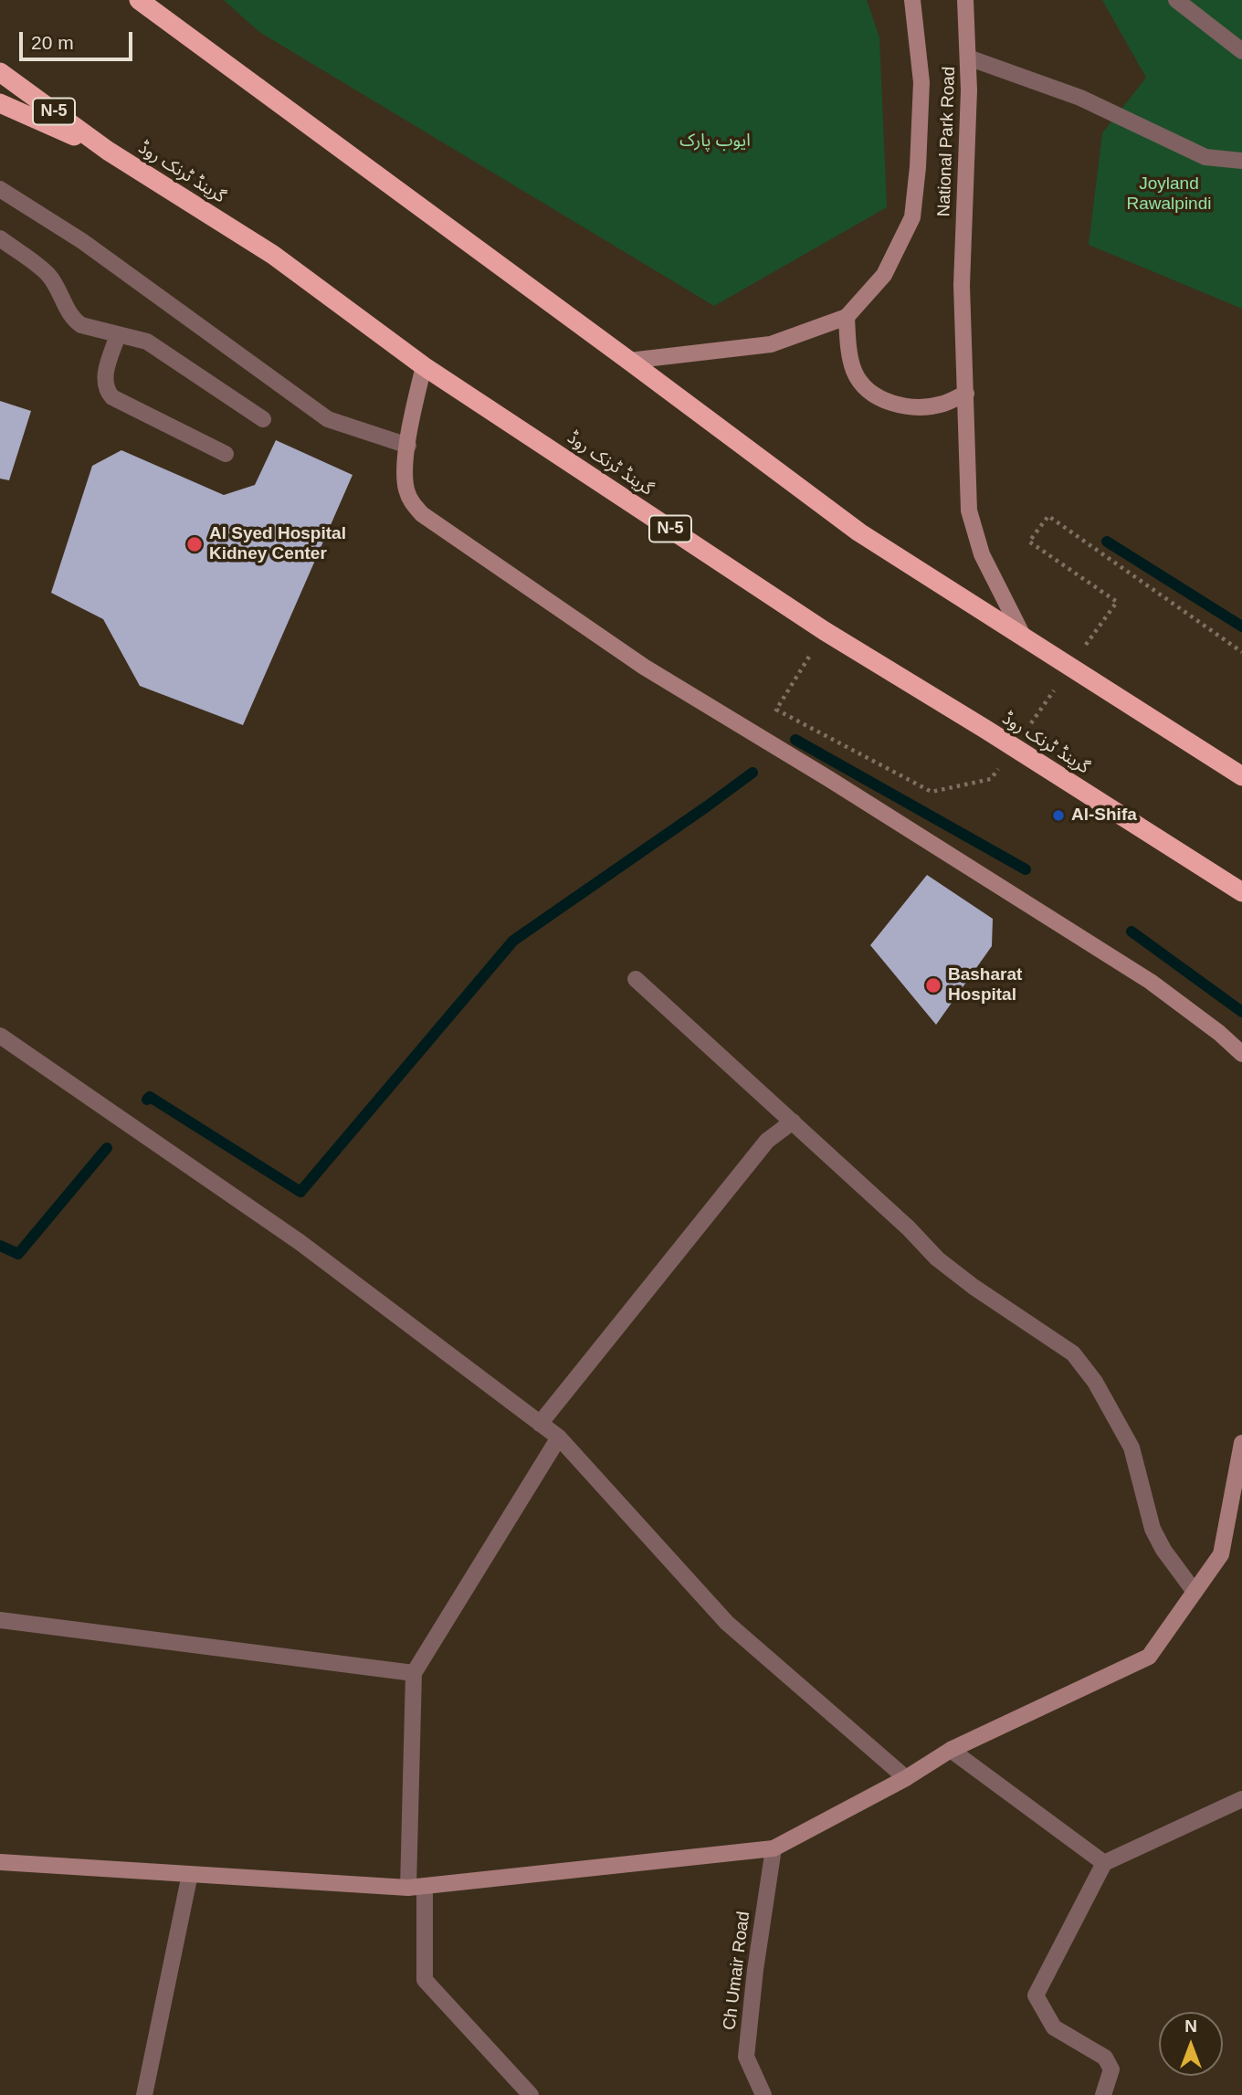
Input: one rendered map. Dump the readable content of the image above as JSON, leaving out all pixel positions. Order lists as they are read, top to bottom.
{
  "streets": {
    "highway": ["N-5", "گرینڈ ٹرنک روڈ"],
    "street": ["National Park Road", "Ch Umair Road"]
  },
  "parks": ["ایوب پارک", "Joyland Rawalpindi"],
  "places": ["Al Syed Hospital Kidney Center", "Al-Shifa", "Basharat Hospital"],
  "scale_bar": "20 m",
  "north": "top"
}
